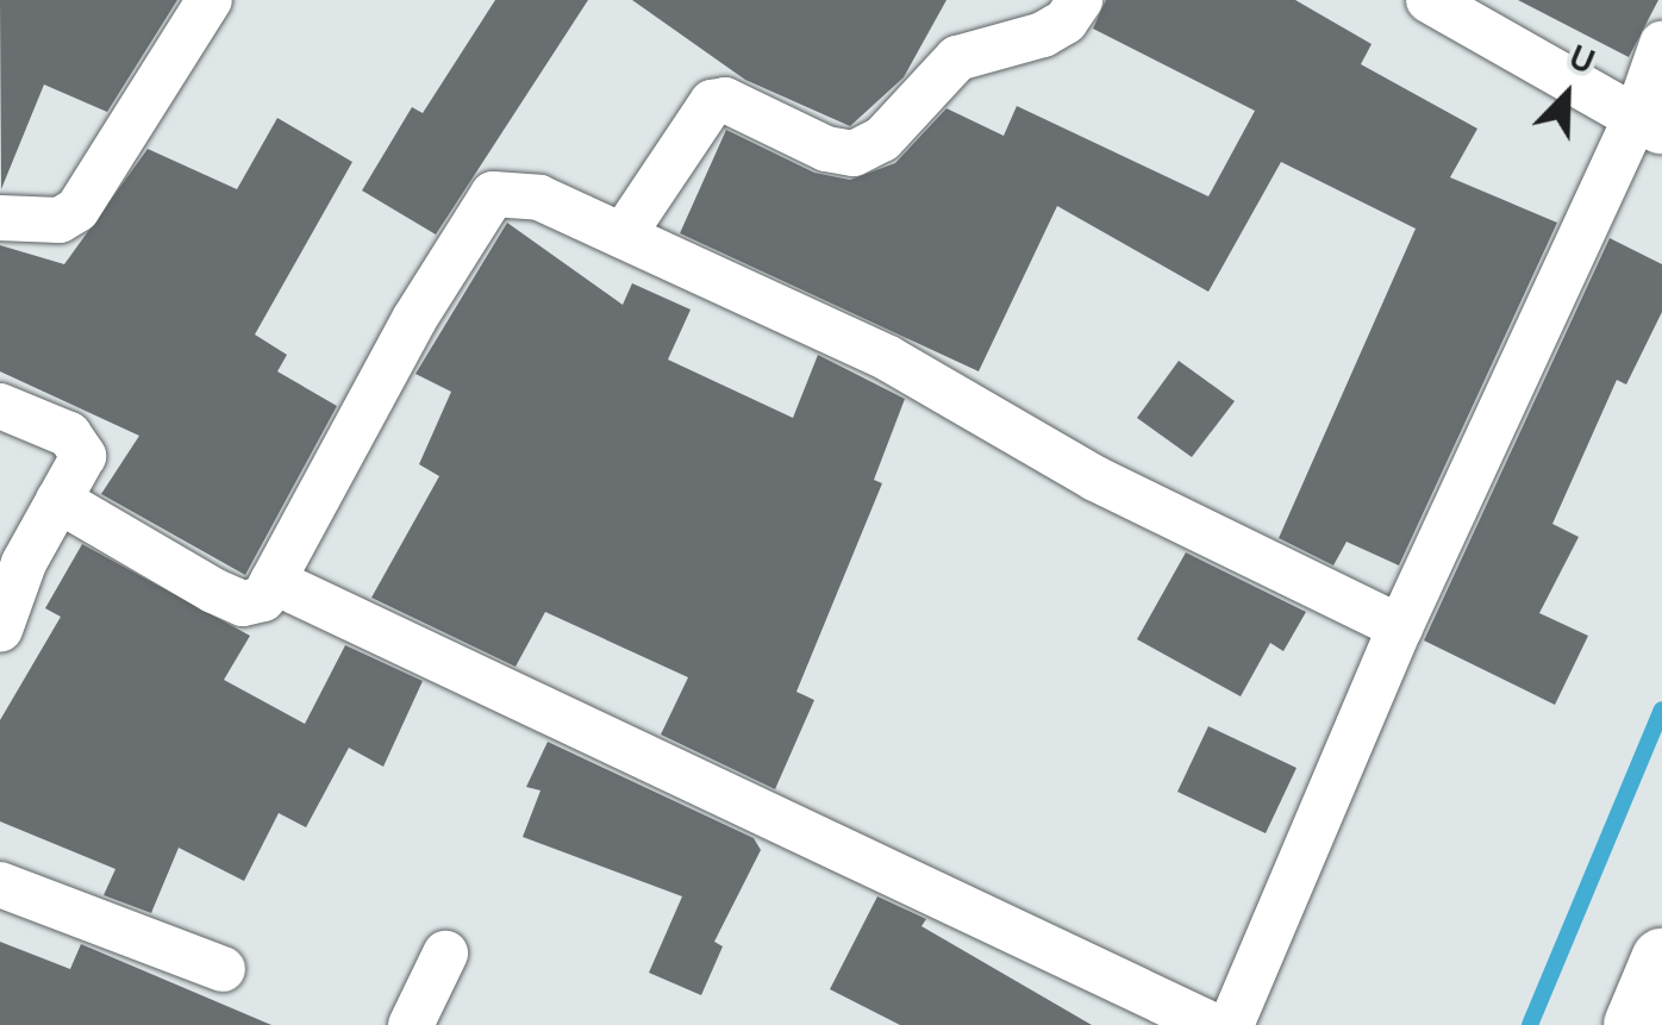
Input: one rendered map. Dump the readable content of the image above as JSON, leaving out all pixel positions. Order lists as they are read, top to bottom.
{
  "north": "top right"
}
